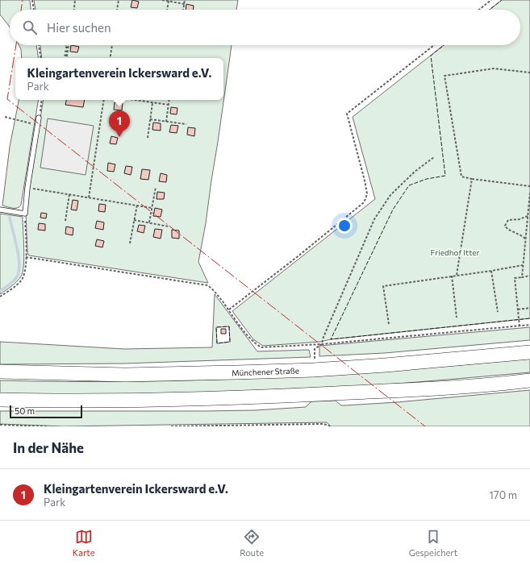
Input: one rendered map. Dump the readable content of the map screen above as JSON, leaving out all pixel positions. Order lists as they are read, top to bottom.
{
  "streets": {
    "main road": ["Münchener Straße"]
  },
  "parks": ["Friedhof Itter"],
  "scale_bar": "50 m",
  "page": {
    "search": "Hier suchen",
    "popup": ["Kleingartenverein Ickersward e.V.", "Park"],
    "pins": "1",
    "scale": "50 m",
    "heading": "In der Nähe",
    "list": [
      {
        "mark": "1",
        "name": "Kleingartenverein Ickersward e.V.",
        "note": "Park",
        "value": "170 m"
      }
    ],
    "nav": ["Karte", "Route", "Gespeichert"]
  }
}
